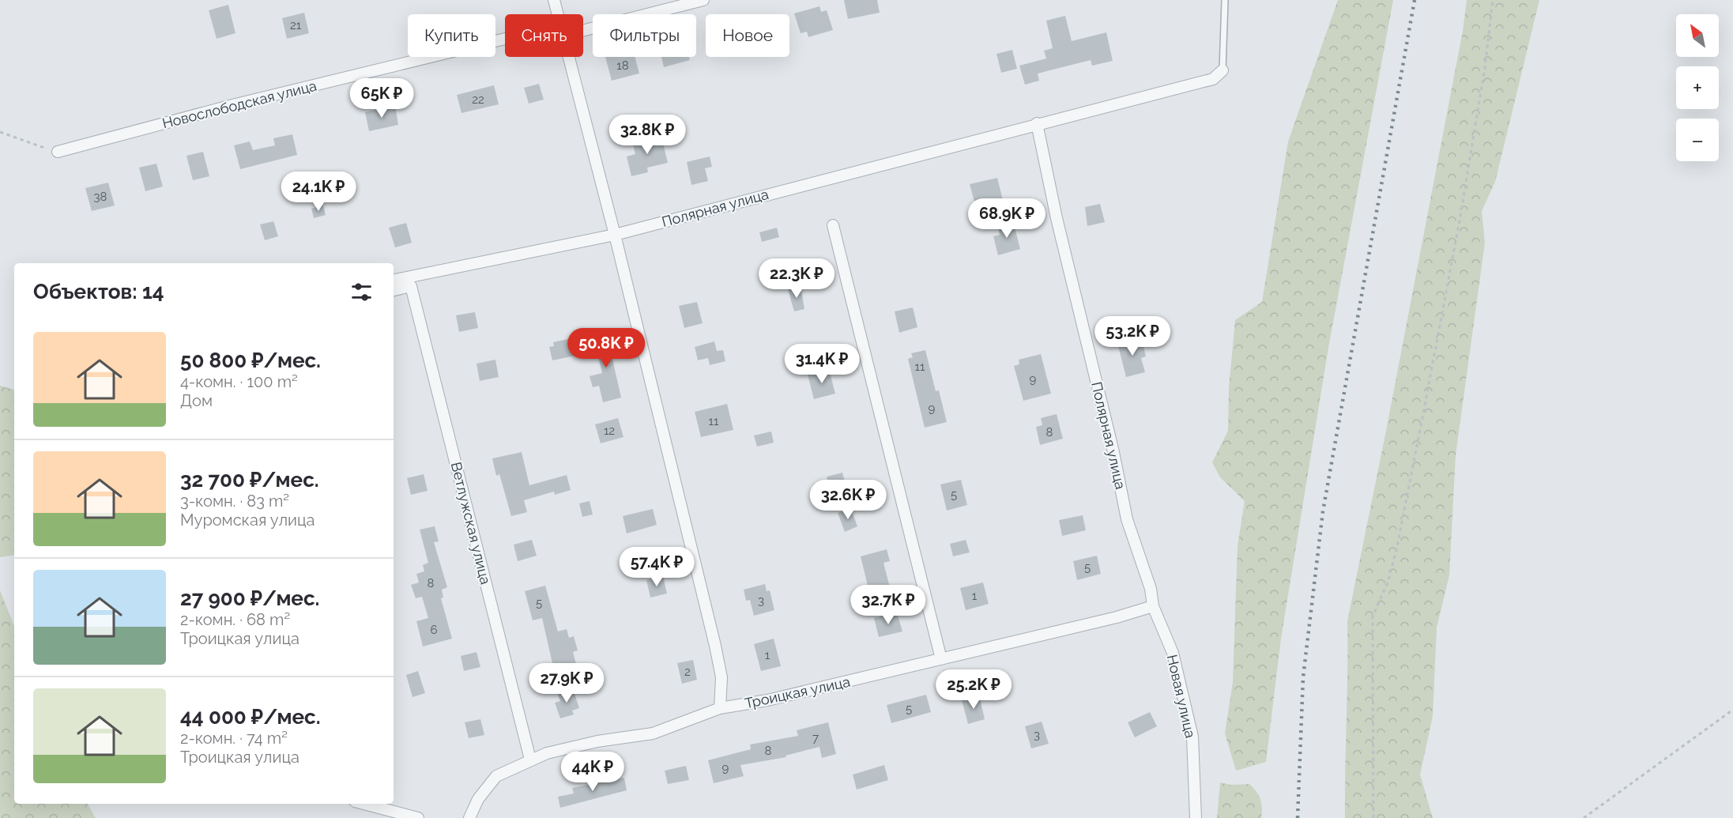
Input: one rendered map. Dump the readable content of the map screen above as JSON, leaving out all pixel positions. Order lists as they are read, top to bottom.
{
  "streets": {
    "street": [
      "Новослободская улица",
      "Полярная улица",
      "Ветлужская улица",
      "Троицкая улица",
      "Новая улица"
    ]
  },
  "crossings": [
    ["Полярная улица", "Троицкая улица"],
    ["Полярная улица", "Новая улица"],
    ["Ветлужская улица", "Троицкая улица"],
    ["Троицкая улица", "Новая улица"]
  ],
  "house_numbers": [
    "21",
    "18",
    "22",
    "38",
    "11",
    "9",
    "9",
    "11",
    "12",
    "8",
    "5",
    "5",
    "8",
    "1",
    "3",
    "5",
    "6",
    "1",
    "2",
    "5",
    "3",
    "7",
    "8",
    "9"
  ],
  "north": "top left",
  "page": {
    "map_buttons": ["+", "−"],
    "chip": [
      "Купить",
      "Снять",
      "Фильтры",
      "Новое"
    ],
    "price": [
      "65K ₽",
      "32.8K ₽",
      "24.1K ₽",
      "68.9K ₽",
      "22.3K ₽",
      "53.2K ₽",
      "50.8K ₽",
      "31.4K ₽",
      "32.6K ₽",
      "57.4K ₽",
      "32.7K ₽",
      "27.9K ₽",
      "25.2K ₽",
      "44K ₽"
    ],
    "heading": "Объектов: 14",
    "list": [
      {
        "name": "50 800 ₽/мес.",
        "note": "4-комн. · 100 m² · Дом"
      },
      {
        "name": "32 700 ₽/мес.",
        "note": "3-комн. · 83 m² · Муромская улица"
      },
      {
        "name": "27 900 ₽/мес.",
        "note": "2-комн. · 68 m² · Троицкая улица"
      },
      {
        "name": "44 000 ₽/мес.",
        "note": "2-комн. · 74 m² · Троицкая улица"
      }
    ]
  }
}
